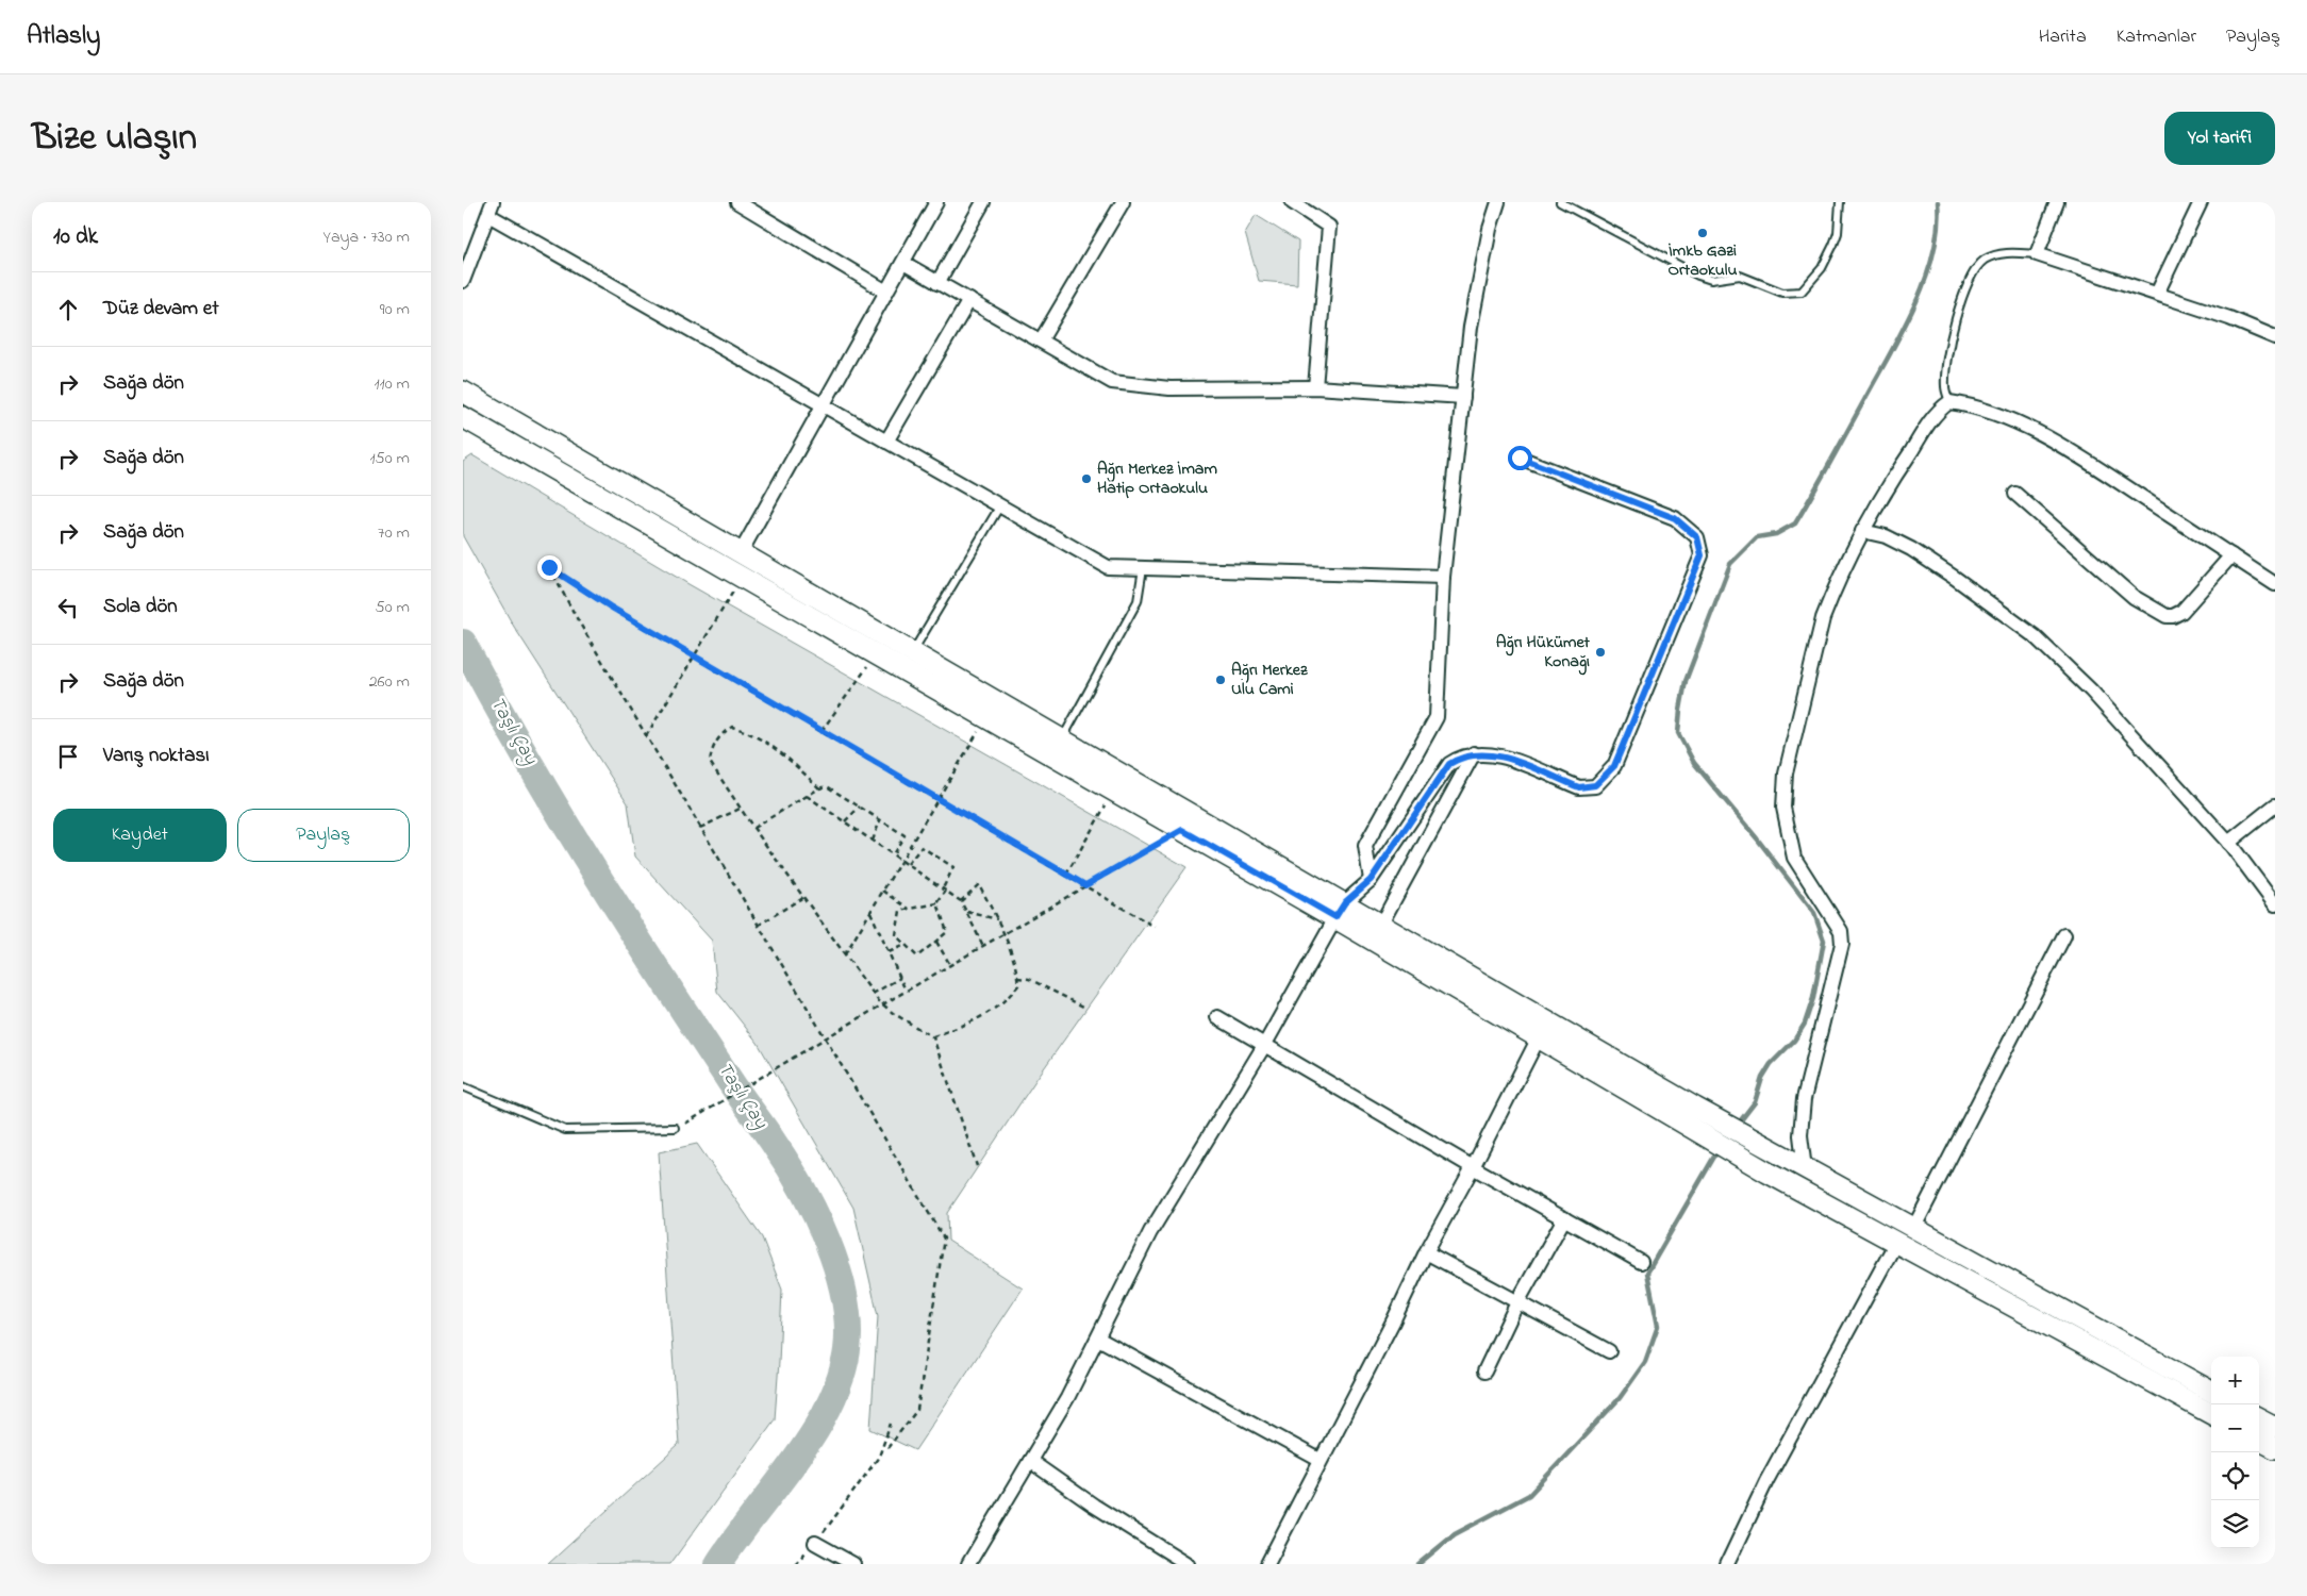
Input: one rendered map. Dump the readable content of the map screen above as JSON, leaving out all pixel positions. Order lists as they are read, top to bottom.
{
  "water": ["Taşlı Çay"],
  "places": [
    "İmkb Gazi Ortaokulu",
    "Ağrı Merkez İmam Hatip Ortaokulu",
    "Ağrı Hükümet Konağı",
    "Ağrı Merkez Ulu Cami"
  ],
  "page": {
    "header": "Atlasly",
    "nav": ["Harita", "Katmanlar", "Paylaş"],
    "title": "Bize ulaşın",
    "buttons": [
      "Yol tarifi",
      ["Kaydet", "Paylaş"]
    ],
    "heading": ["10 dk", "Yaya · 730 m"],
    "list": [
      ["Düz devam et", "90 m"],
      ["Sağa dön", "110 m"],
      ["Sağa dön", "150 m"],
      ["Sağa dön", "70 m"],
      ["Sola dön", "50 m"],
      ["Sağa dön", "260 m"],
      "Varış noktası"
    ],
    "map_buttons": ["+", "−"]
  }
}
